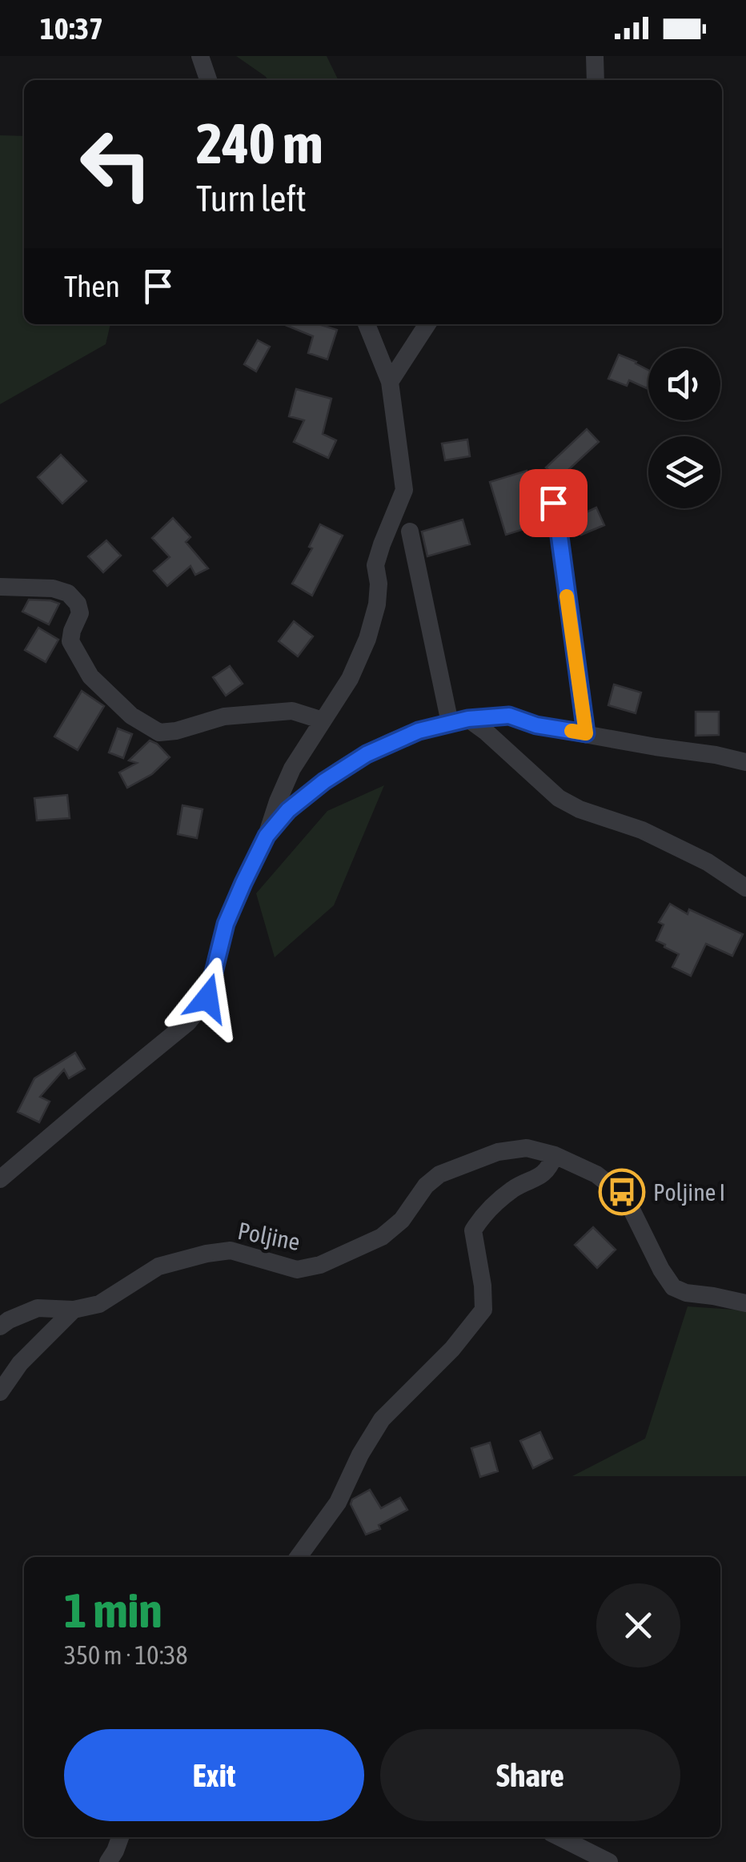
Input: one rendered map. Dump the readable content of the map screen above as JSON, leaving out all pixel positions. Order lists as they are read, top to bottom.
{
  "streets": {
    "street": ["Poljine"]
  },
  "places": {
    "bus stop": ["Poljine I"]
  },
  "page": {
    "status": "10:37",
    "turn": ["240 m", "Turn left"],
    "then": "Then",
    "heading": ["1 min", "350 m · 10:38"],
    "buttons": ["Exit", "Share"]
  }
}
